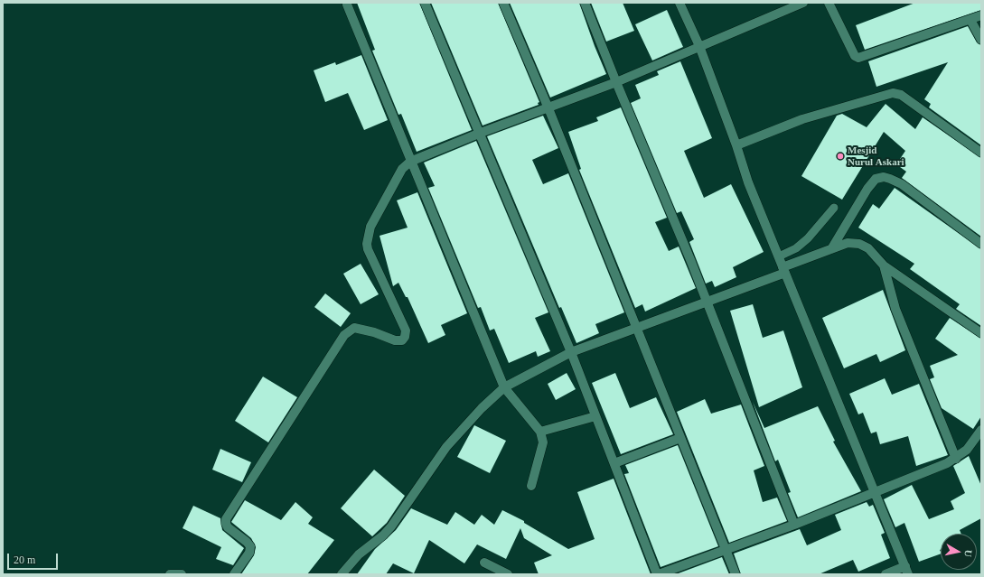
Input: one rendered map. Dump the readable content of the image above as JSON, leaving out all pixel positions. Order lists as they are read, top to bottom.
{
  "places": ["Mesjid Nurul Askari"],
  "scale_bar": "20 m",
  "north": "right"
}
